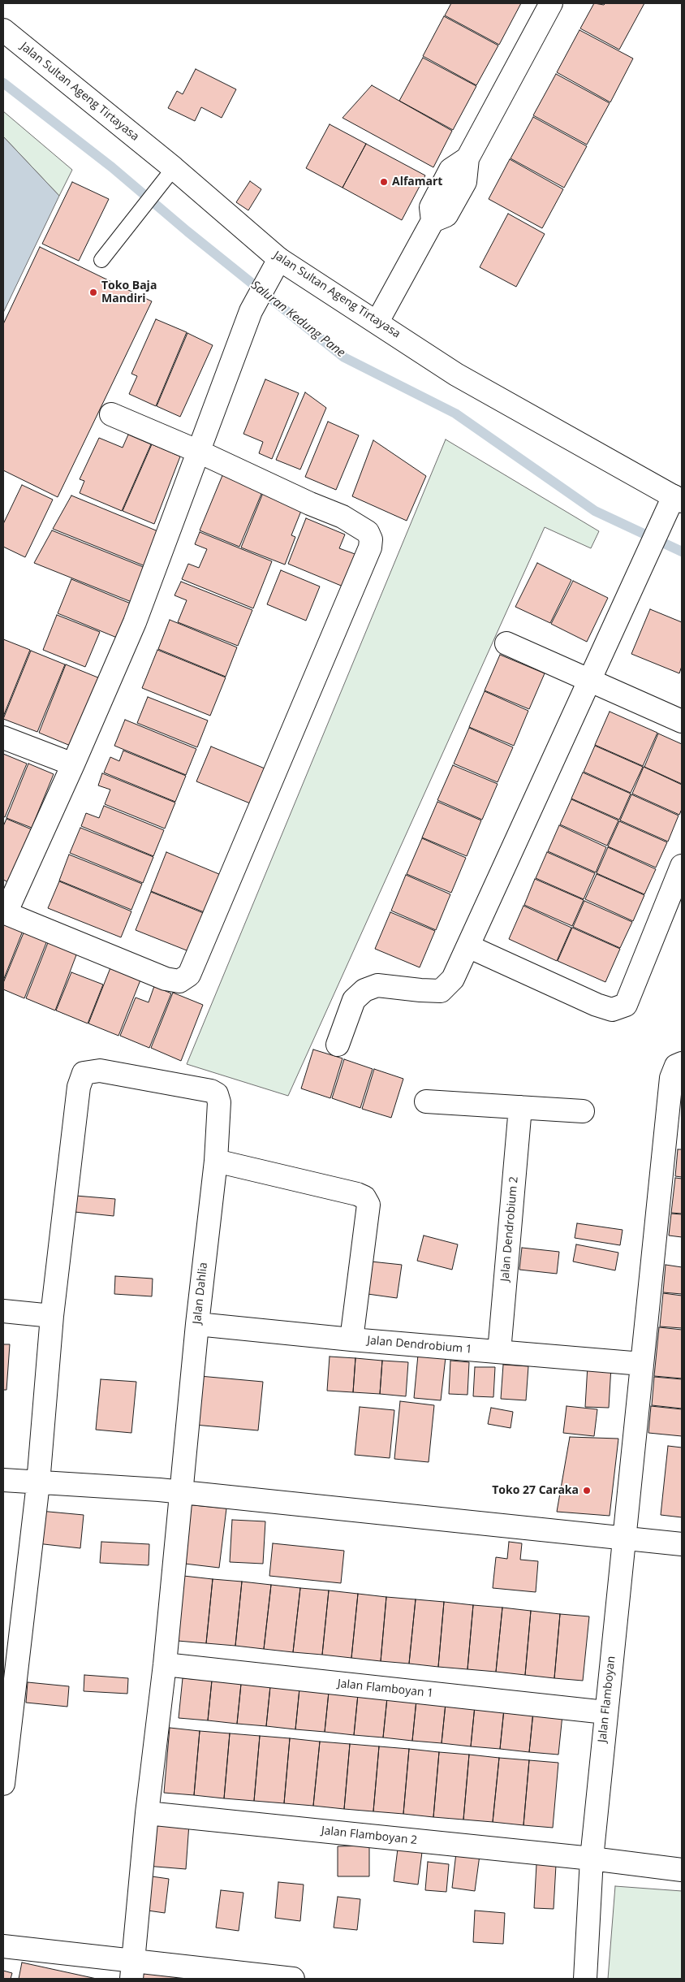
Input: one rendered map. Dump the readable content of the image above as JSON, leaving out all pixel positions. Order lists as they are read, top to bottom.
{
  "streets": {
    "street": [
      "Jalan Sultan Ageng Tirtayasa",
      "Jalan Dendrobium 2",
      "Jalan Dahlia",
      "Jalan Dendrobium 1",
      "Jalan Flamboyan 1",
      "Jalan Flamboyan",
      "Jalan Flamboyan 2"
    ]
  },
  "crossings": [
    ["Jalan Dendrobium 2", "Jalan Dendrobium 1"],
    ["Jalan Dahlia", "Jalan Dendrobium 1"],
    ["Jalan Dahlia", "Jalan Flamboyan 1"],
    ["Jalan Dahlia", "Jalan Flamboyan 2"],
    ["Jalan Dendrobium 1", "Jalan Flamboyan"],
    ["Jalan Flamboyan 1", "Jalan Flamboyan"],
    ["Jalan Flamboyan", "Jalan Flamboyan 2"]
  ],
  "water": ["Saluran Kedung Pane"],
  "places": ["Alfamart", "Toko Baja Mandiri", "Toko 27 Caraka"]
}
